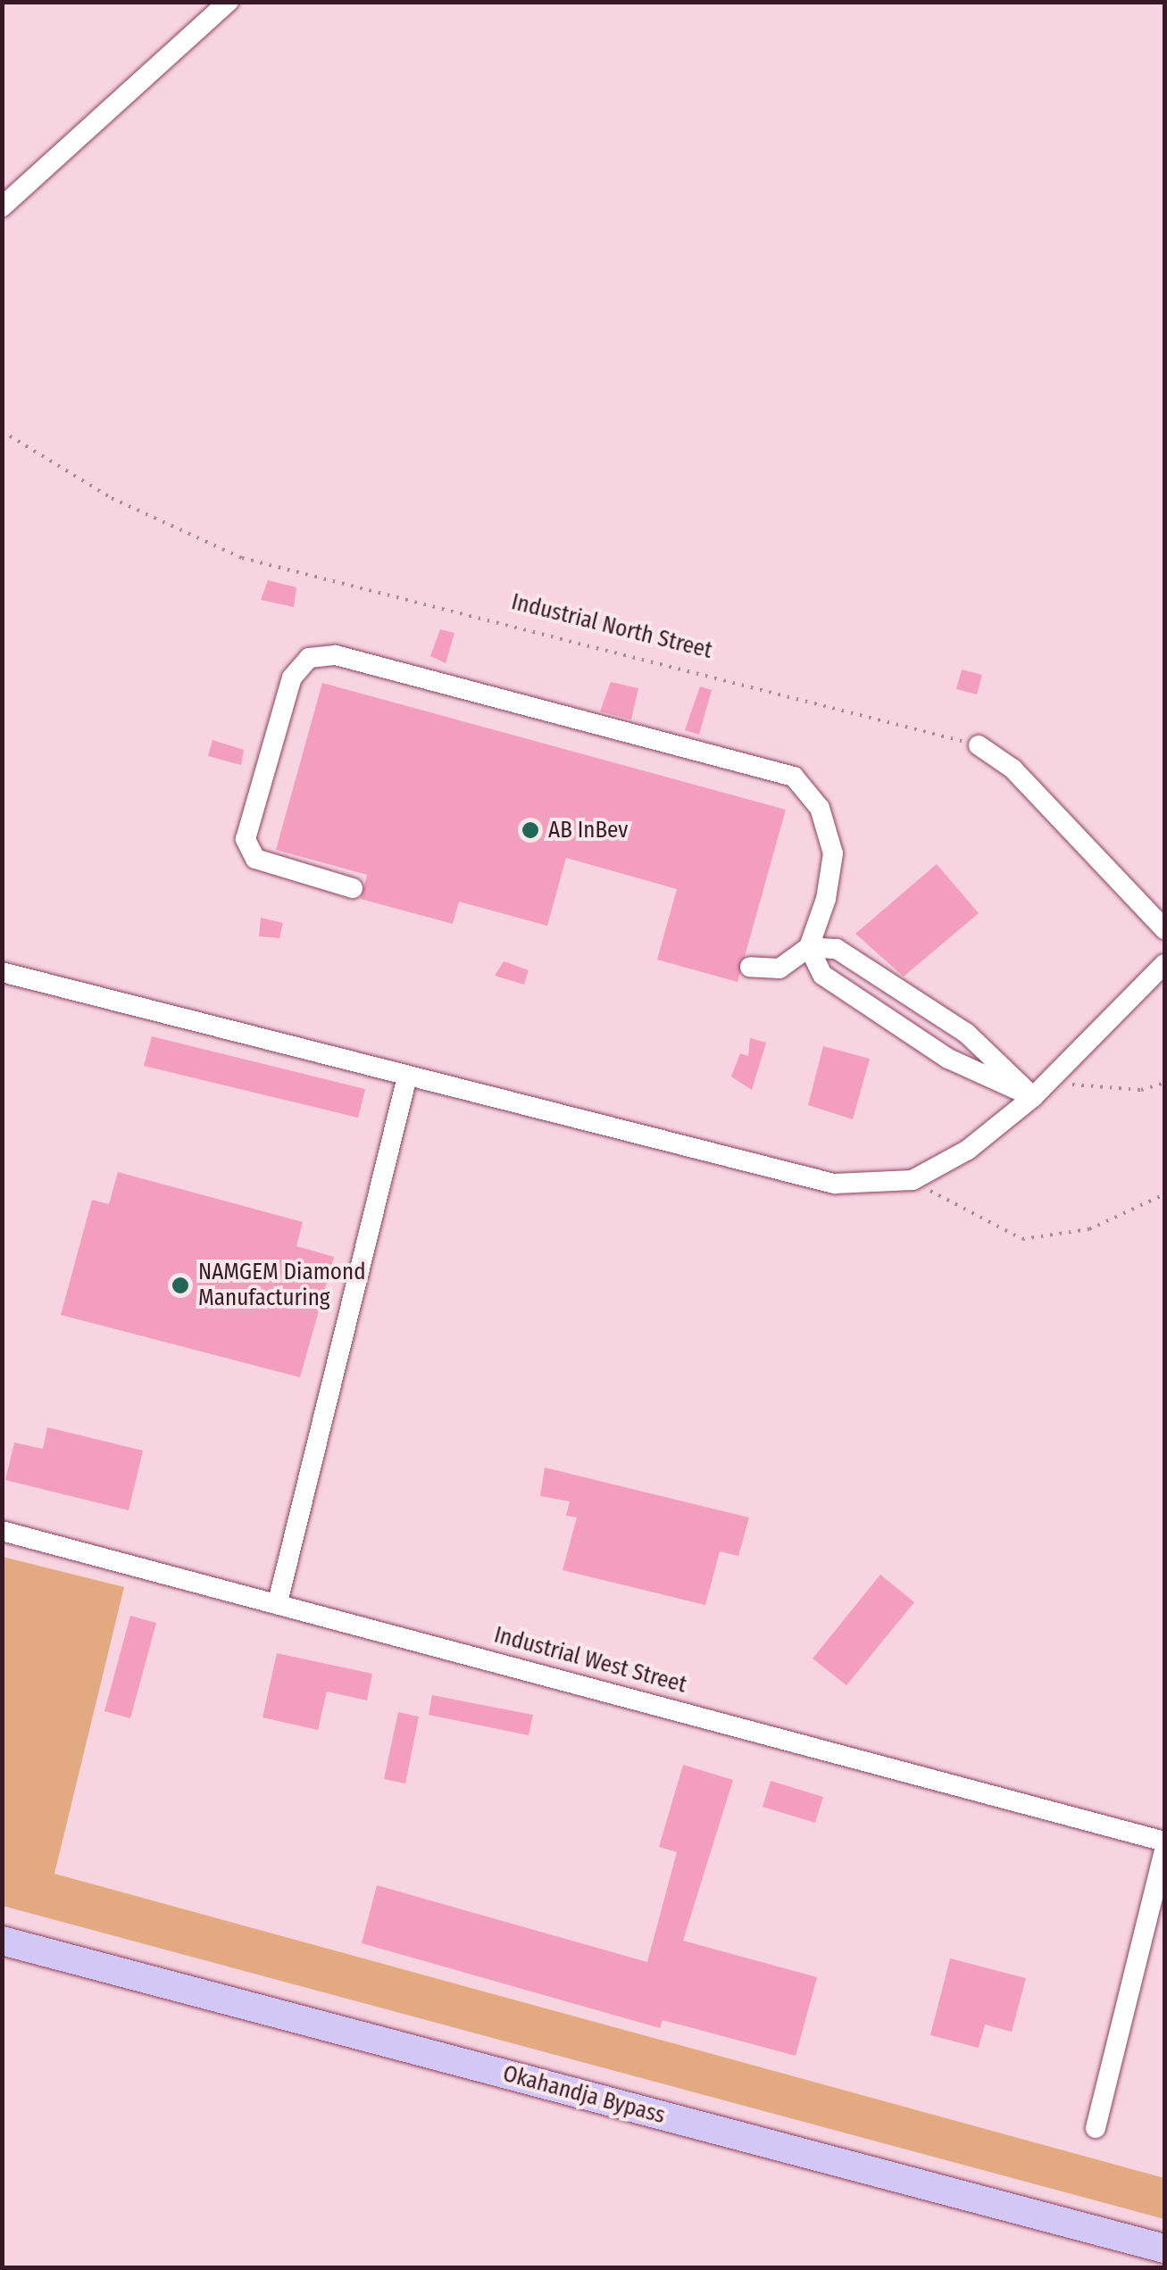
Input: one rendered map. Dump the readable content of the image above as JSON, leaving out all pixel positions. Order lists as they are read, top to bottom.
{
  "streets": {
    "highway": ["Okahandja Bypass"],
    "street": ["Industrial West Street"],
    "path": ["Industrial North Street"]
  },
  "places": ["AB InBev", "NAMGEM Diamond Manufacturing"]
}
